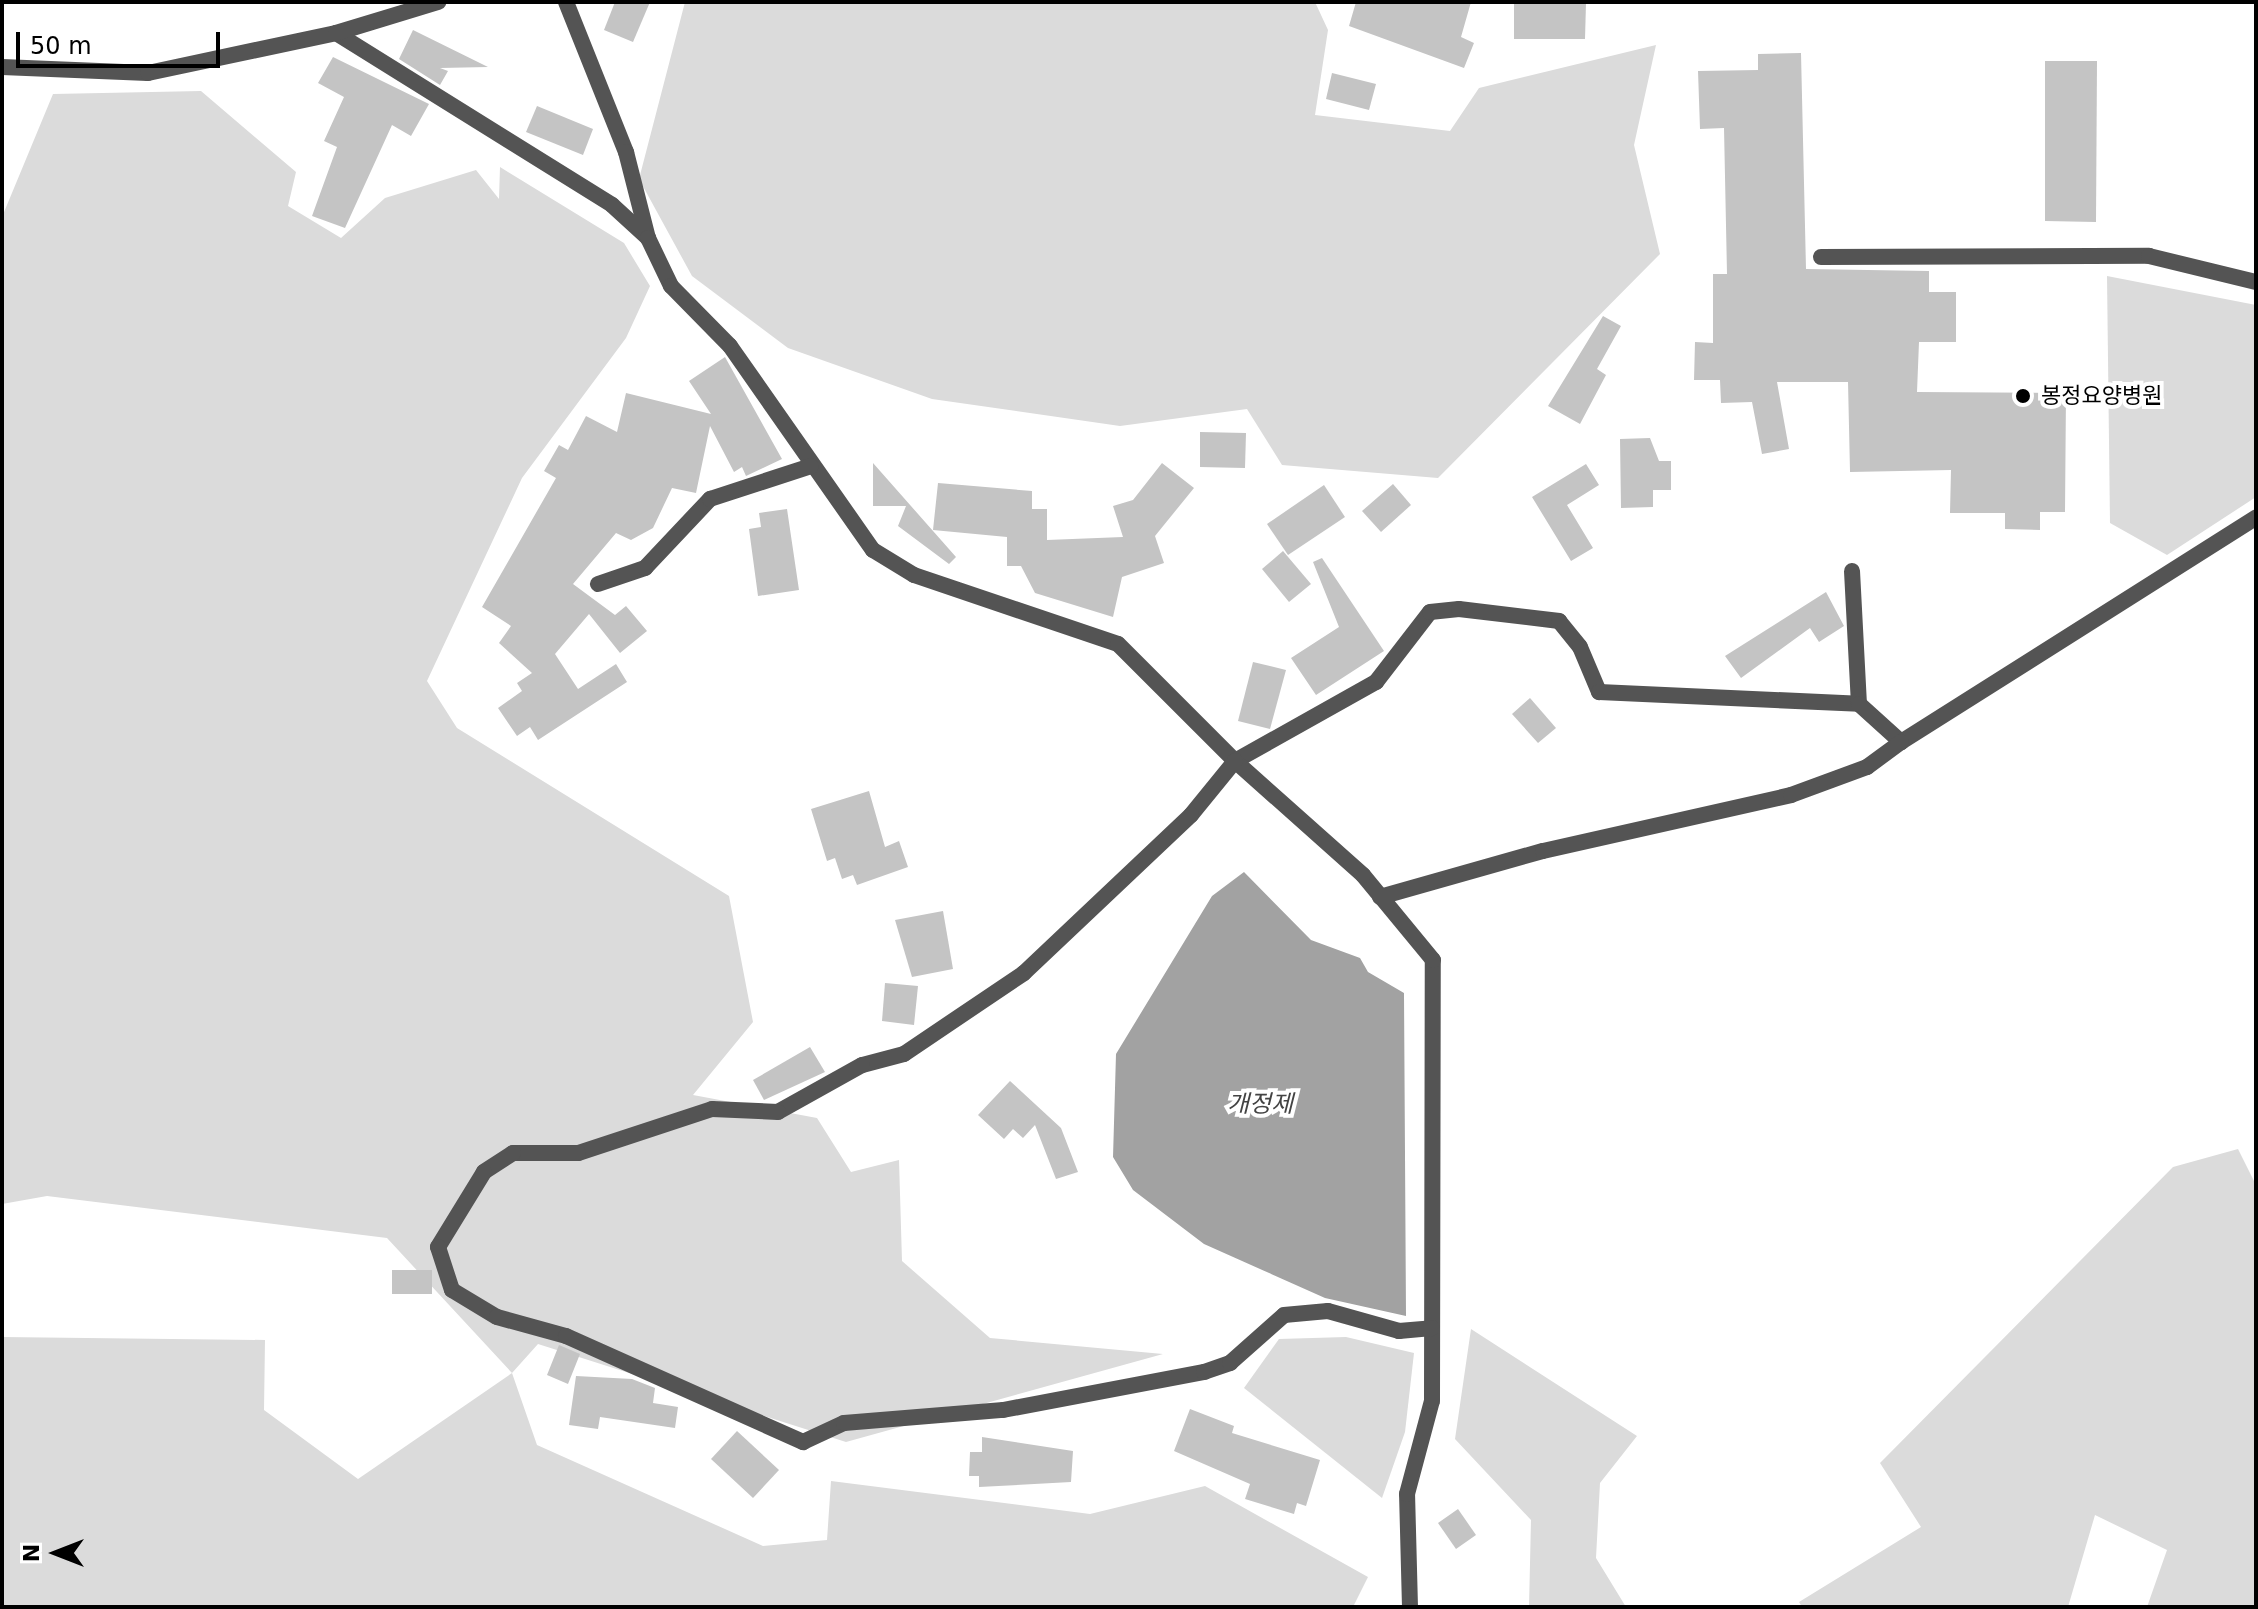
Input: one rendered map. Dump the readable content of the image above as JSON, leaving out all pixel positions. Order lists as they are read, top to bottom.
{
  "water": ["개정제"],
  "places": ["봉정요양병원"],
  "scale_bar": "50 m",
  "north": "left"
}
